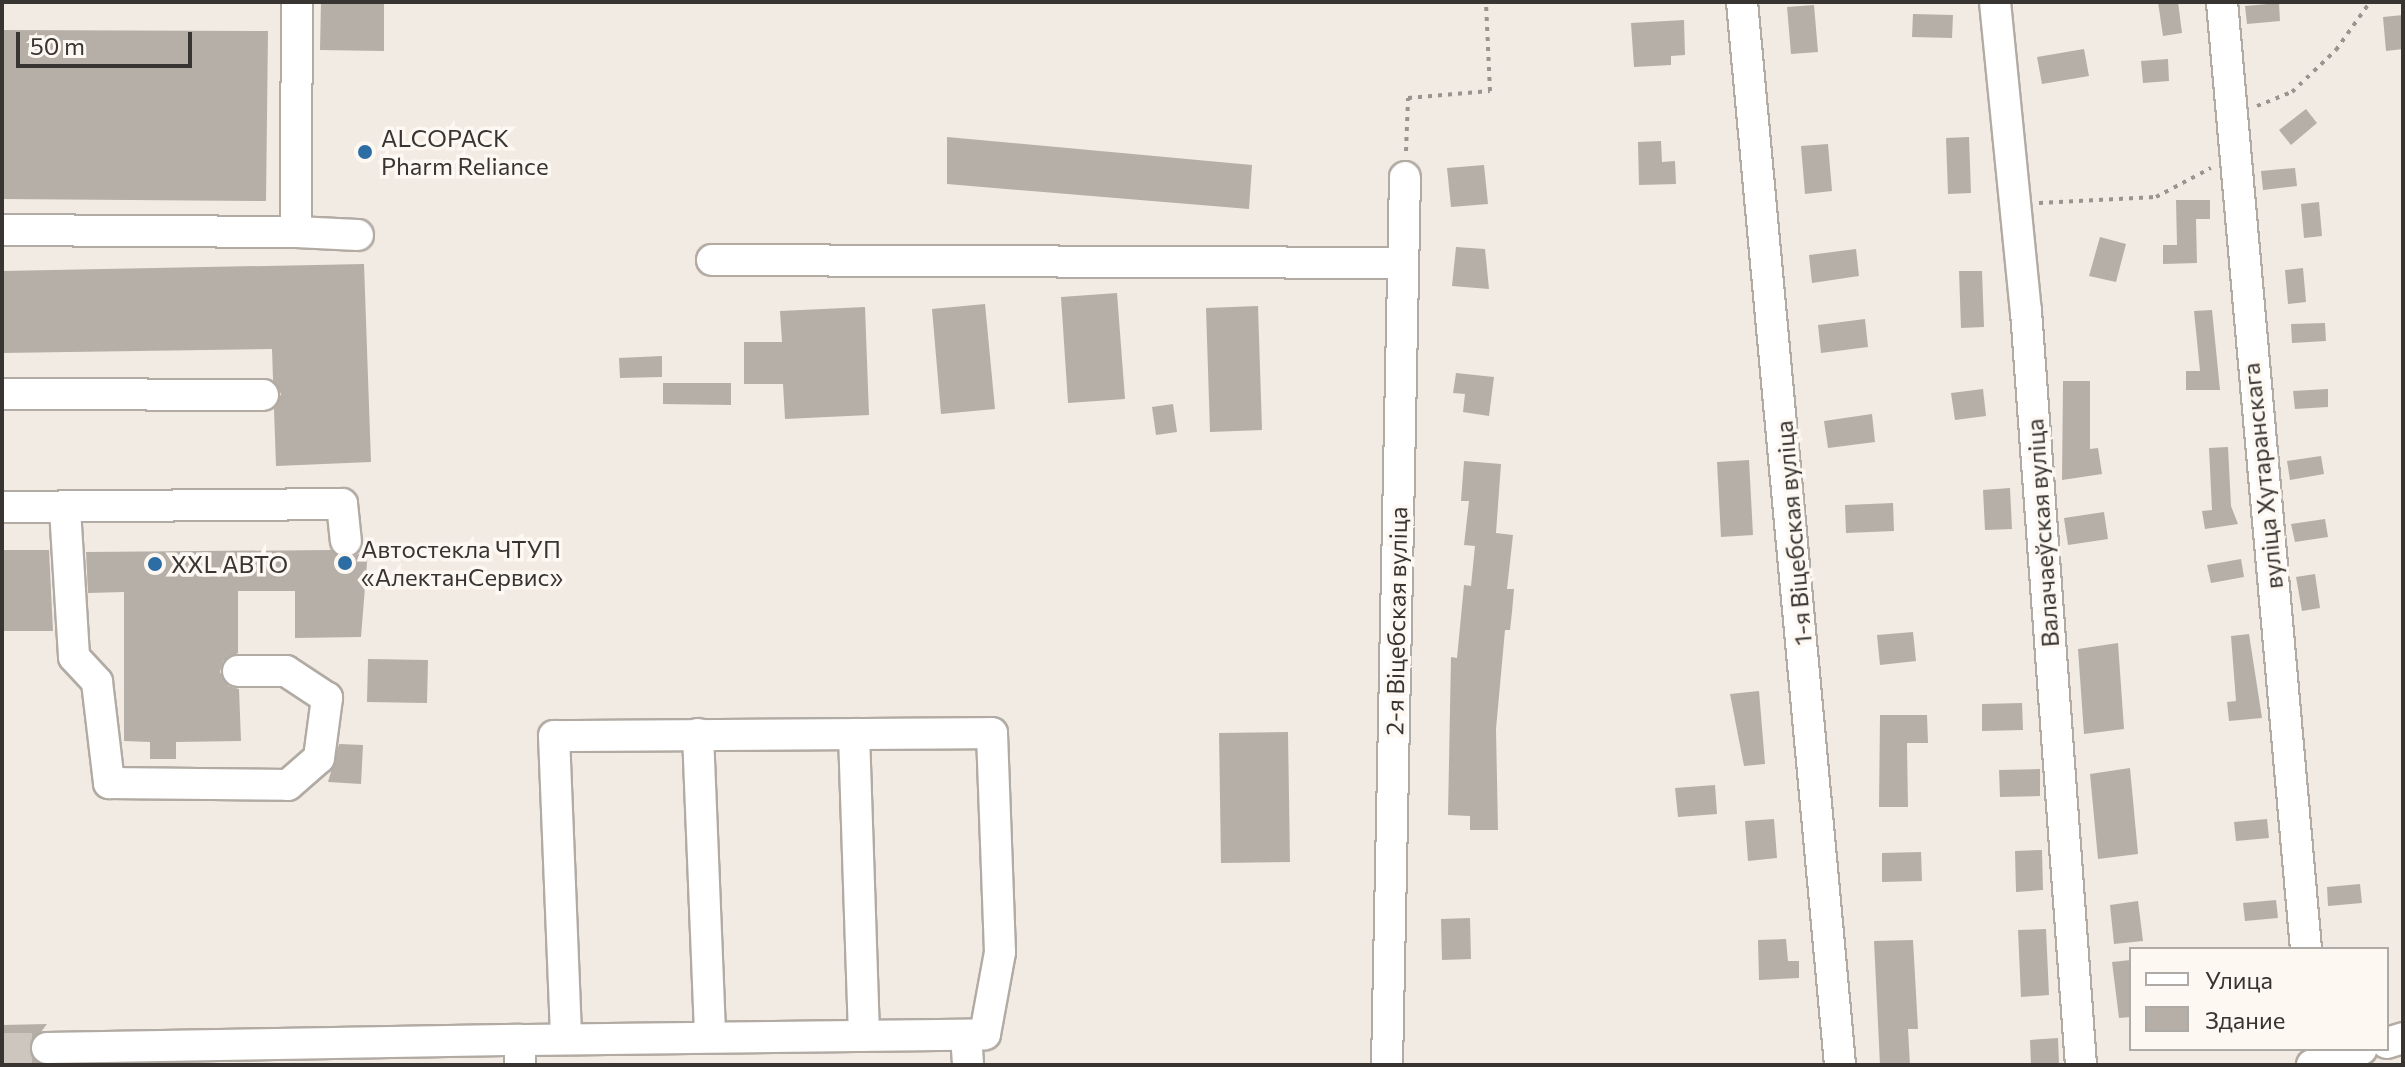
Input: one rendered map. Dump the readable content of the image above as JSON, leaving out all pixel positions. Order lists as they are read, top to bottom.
{
  "streets": {
    "street": [
      "вуліца Хутаранскага",
      "1-я Віцебская вуліца",
      "Валачаеўская вуліца",
      "2-я Віцебская вуліца"
    ]
  },
  "places": ["ALCOPACK Pharm Reliance", "Автостекла ЧТУП «АлектанСервис»", "XXL АВТО"],
  "legend": ["Улица", "Здание"],
  "scale_bar": "50 m"
}
